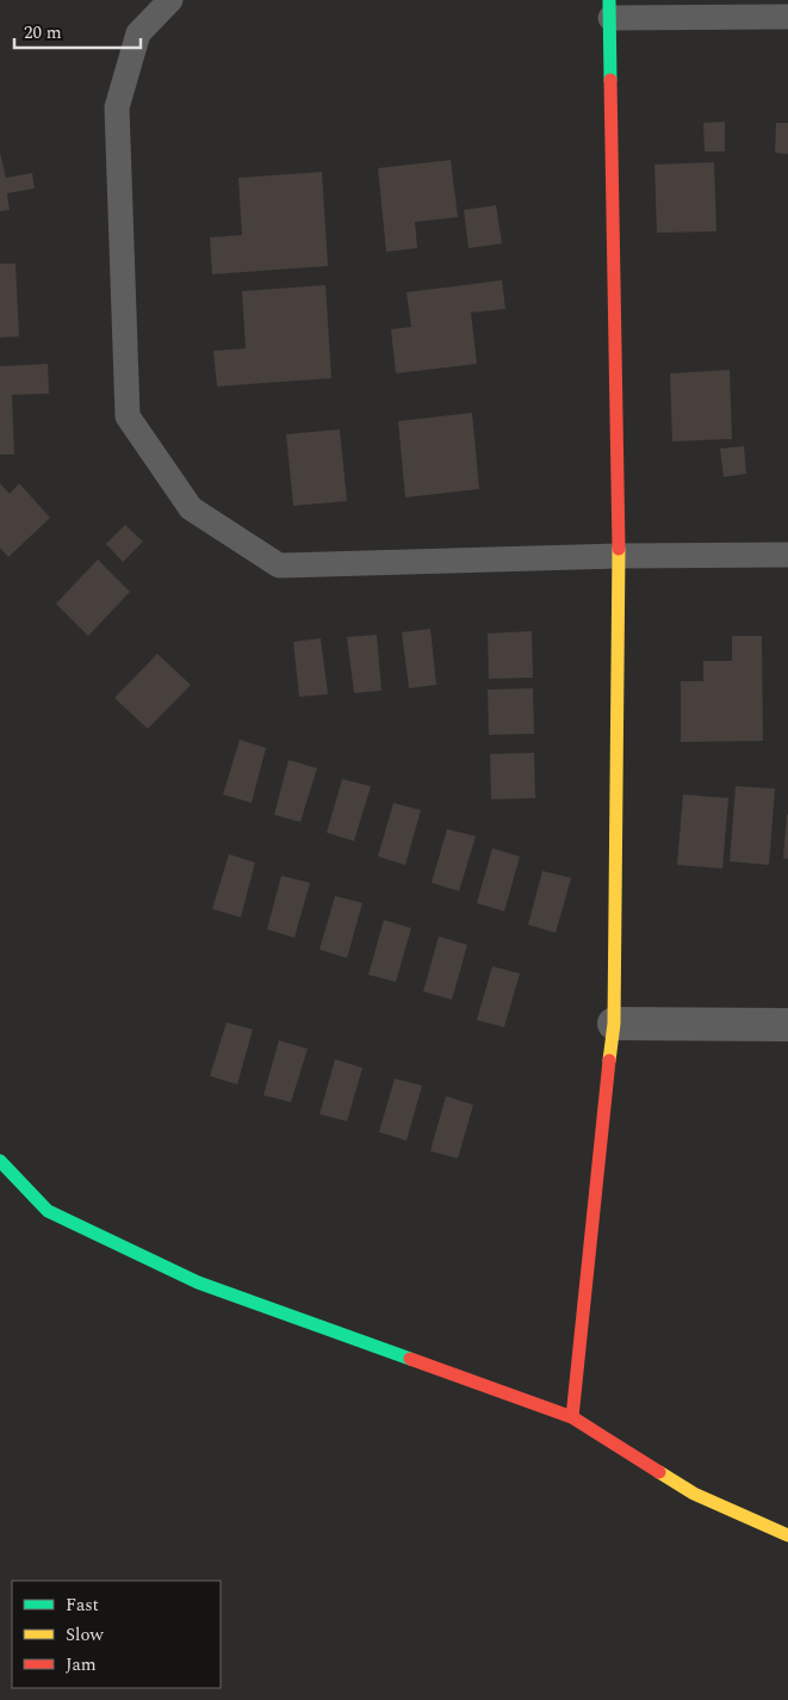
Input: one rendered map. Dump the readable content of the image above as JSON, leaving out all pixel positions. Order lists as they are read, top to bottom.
{
  "legend": ["Fast", "Slow", "Jam"],
  "scale_bar": "20 m"
}
